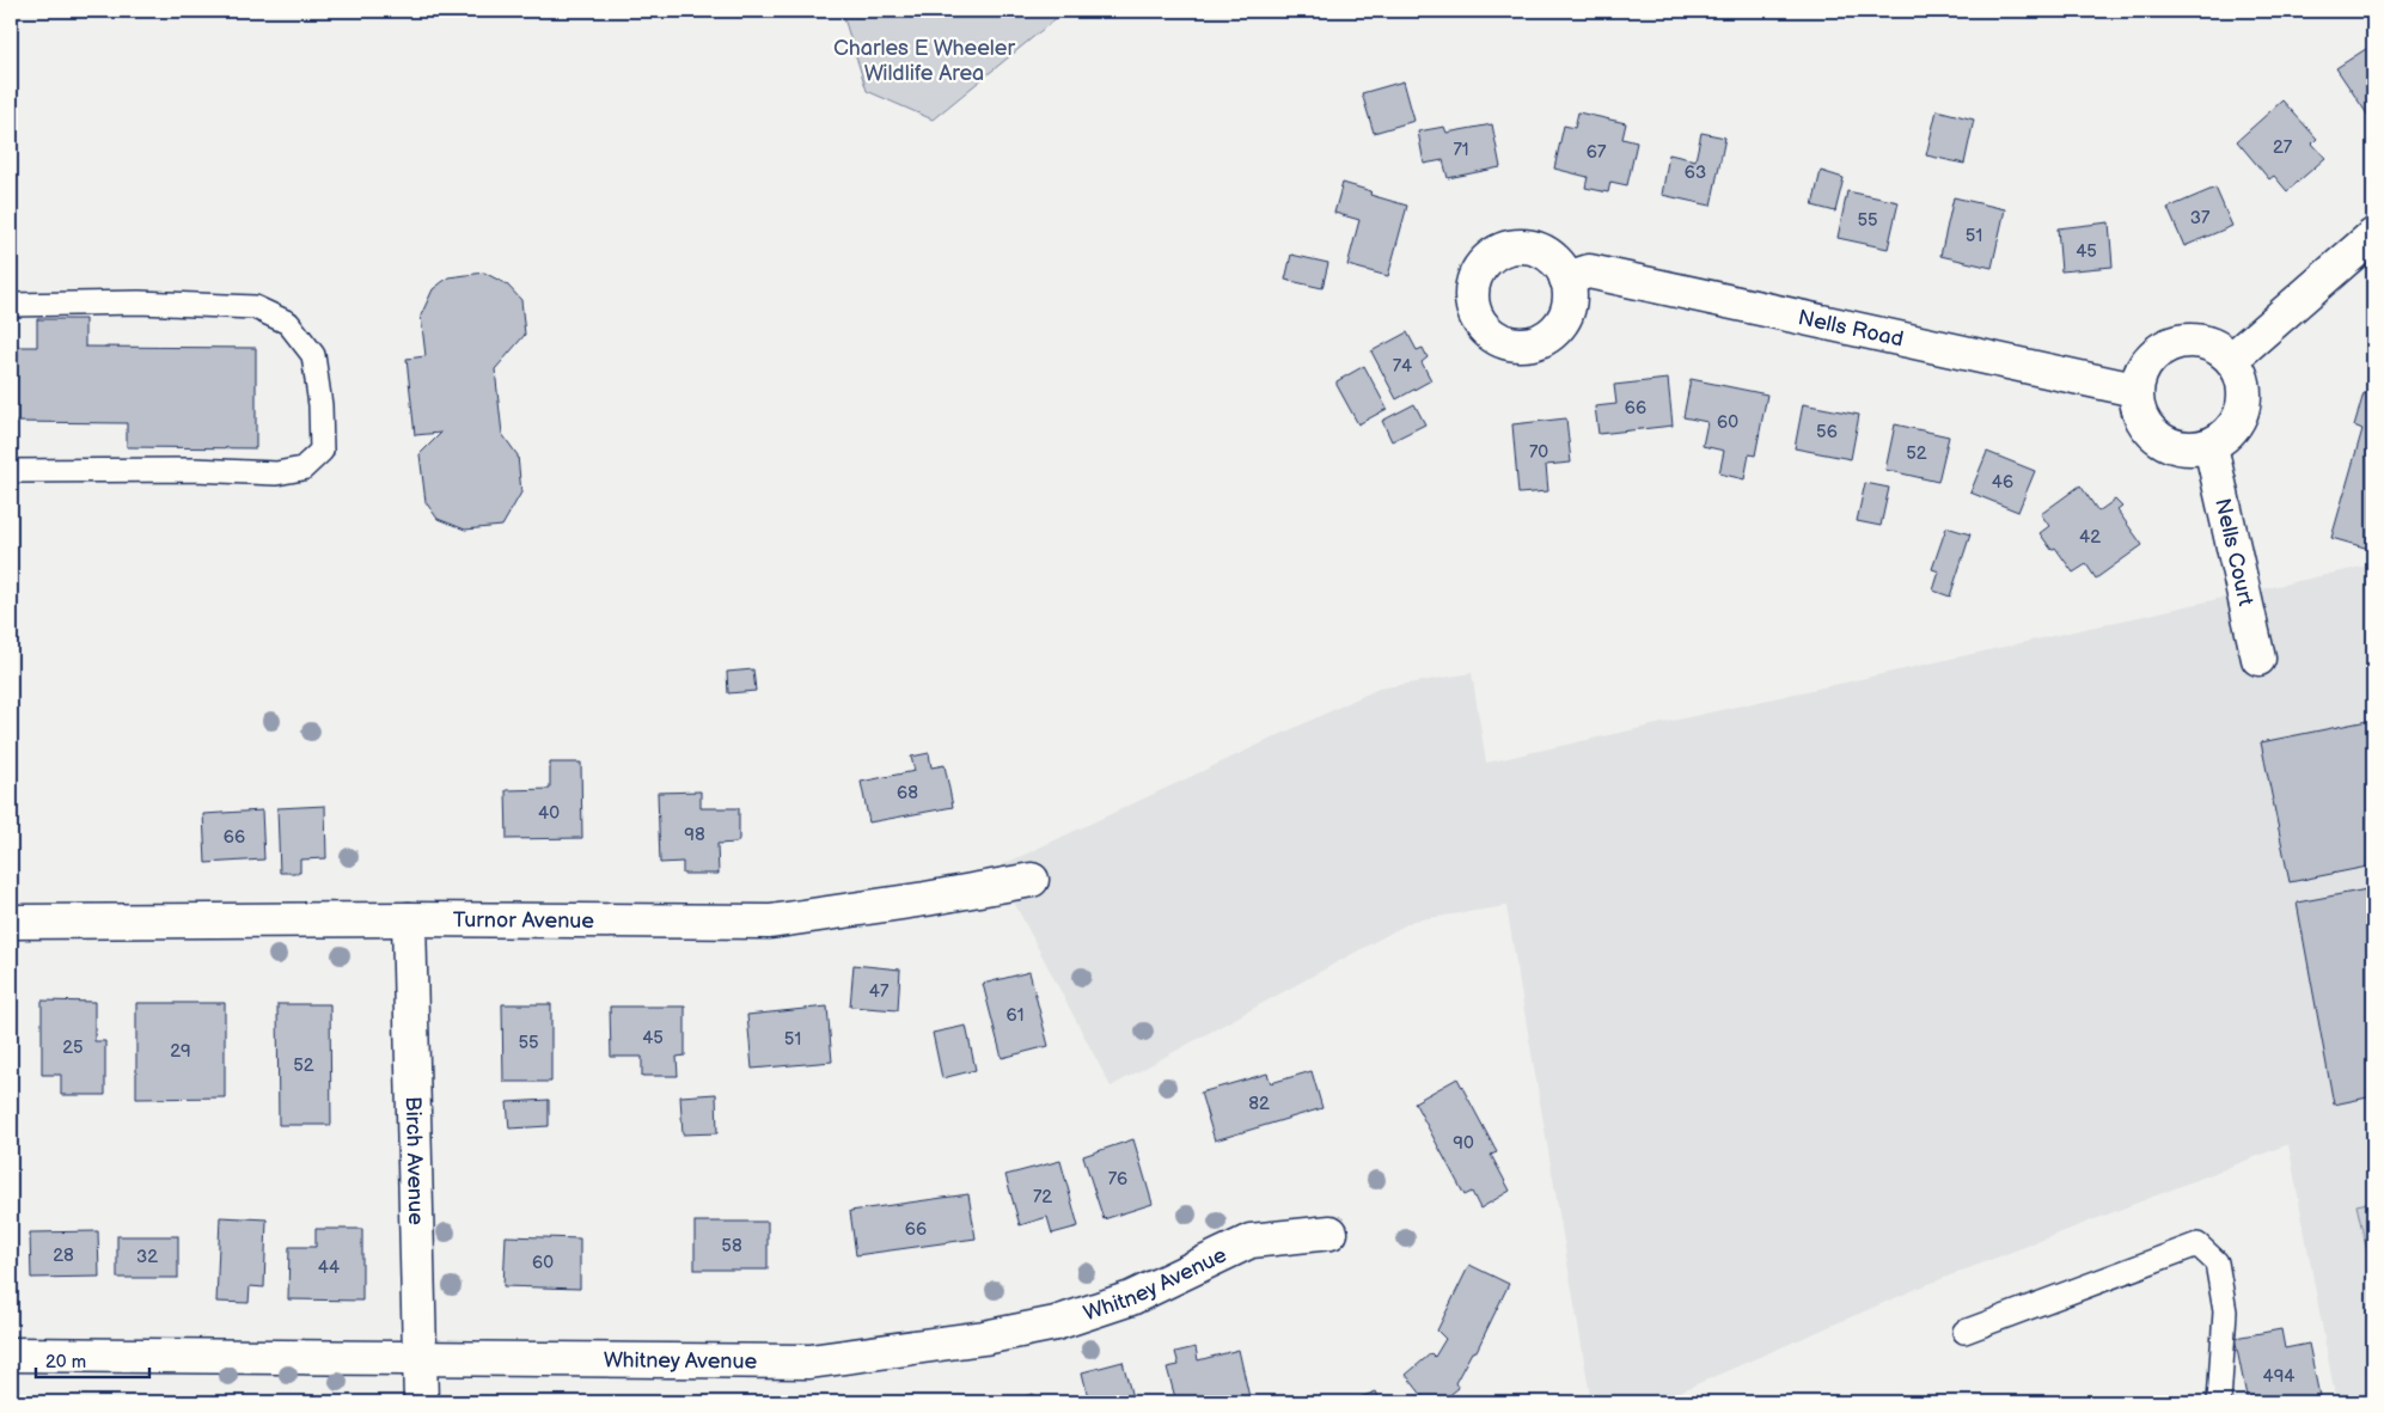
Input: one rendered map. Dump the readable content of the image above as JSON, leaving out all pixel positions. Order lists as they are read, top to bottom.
{
  "streets": {
    "street": [
      "Nells Road",
      "Nells Court",
      "Turnor Avenue",
      "Birch Avenue",
      "Whitney Avenue"
    ]
  },
  "crossings": [
    ["Nells Road", "Nells Court"],
    ["Turnor Avenue", "Birch Avenue"],
    ["Birch Avenue", "Whitney Avenue"]
  ],
  "parks": ["Charles E Wheeler Wildlife Area"],
  "house_numbers": [
    "27",
    "71",
    "67",
    "63",
    "37",
    "55",
    "51",
    "45",
    "74",
    "66",
    "60",
    "56",
    "70",
    "52",
    "46",
    "42",
    "68",
    "40",
    "98",
    "66",
    "47",
    "61",
    "45",
    "51",
    "55",
    "25",
    "29",
    "52",
    "82",
    "90",
    "76",
    "72",
    "66",
    "58",
    "28",
    "32",
    "60",
    "44",
    "494"
  ],
  "scale_bar": "20 m"
}
